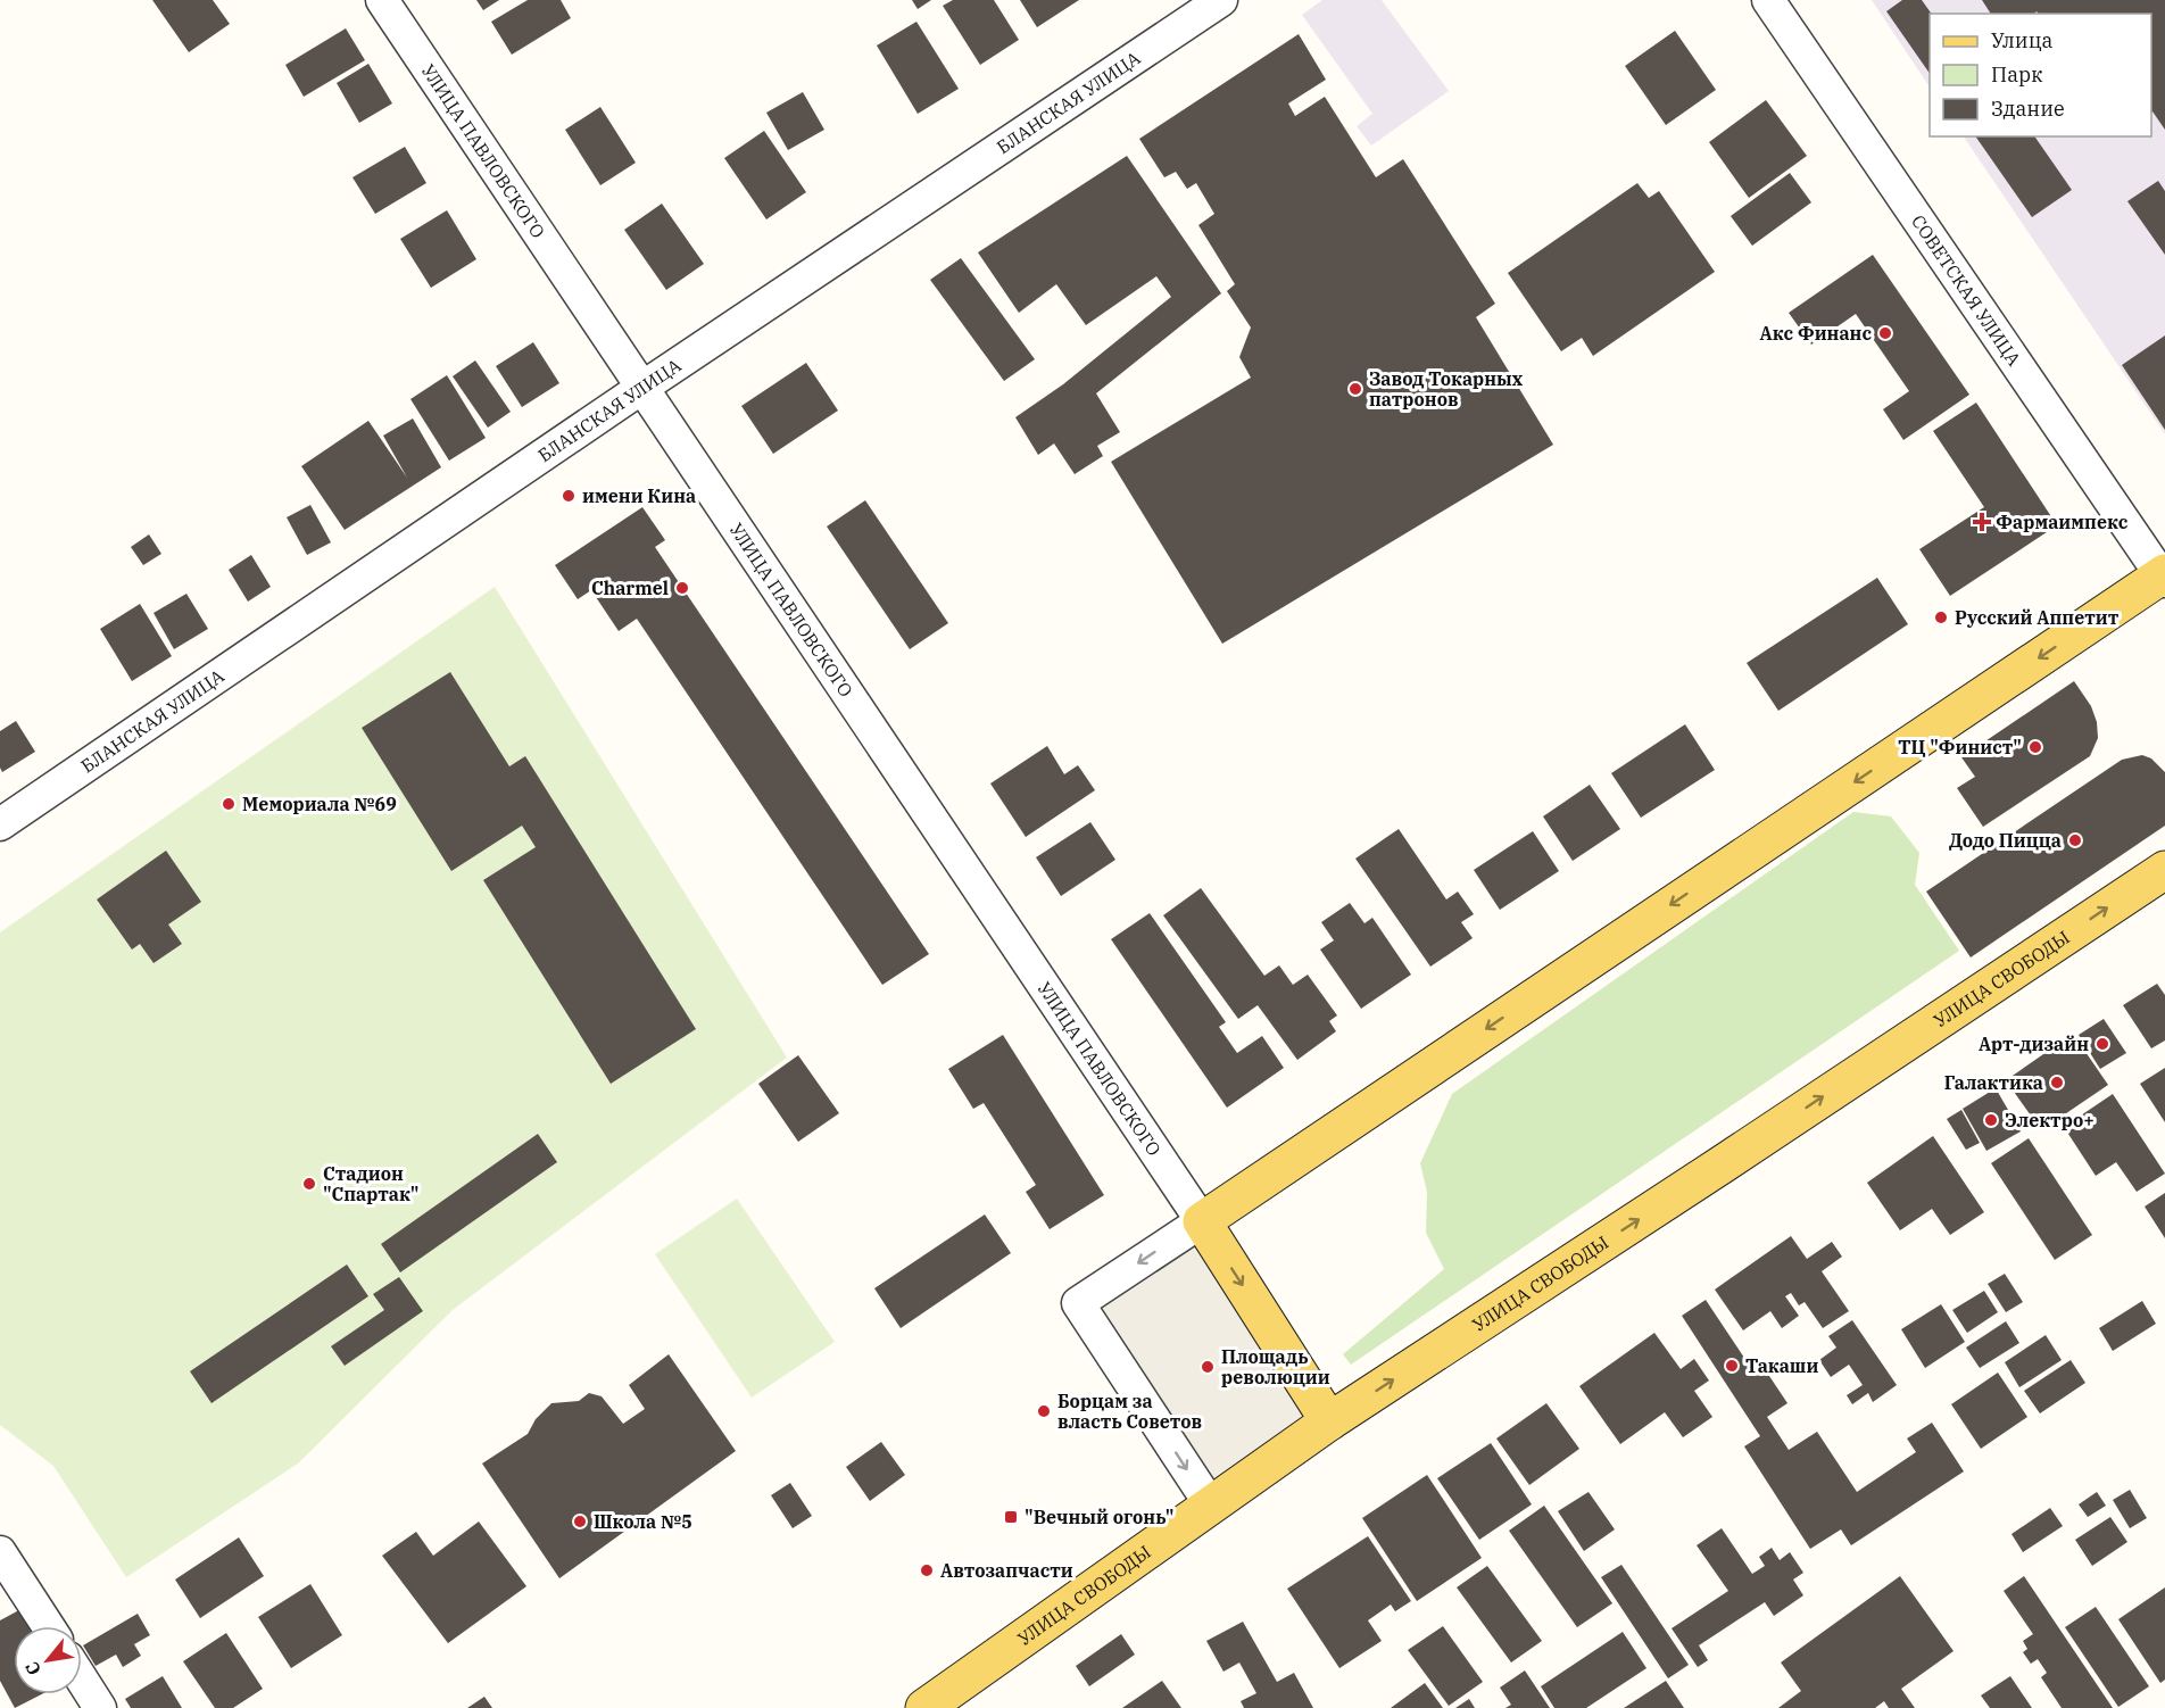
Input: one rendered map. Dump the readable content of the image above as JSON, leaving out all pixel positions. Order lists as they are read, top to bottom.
{
  "streets": {
    "main road": ["УЛИЦА СВОБОДЫ"],
    "street": ["БЛАНСКАЯ УЛИЦА", "УЛИЦА ПАВЛОВСКОГО", "СОВЕТСКАЯ УЛИЦА"]
  },
  "crossings": [
    ["БЛАНСКАЯ УЛИЦА", "УЛИЦА ПАВЛОВСКОГО"]
  ],
  "places": {
    "other": [
      "Акс Финанс",
      "Завод Токарных патронов",
      "имени Кина",
      "Charmel",
      "Русский Аппетит",
      "ТЦ \"Финист\"",
      "Мемориала №69",
      "Додо Пицца",
      "Арт-дизайн",
      "Галактика",
      "Электро+",
      "Стадион \"Спартак\"",
      "Такаши",
      "Площадь революции",
      "Борцам за власть Советов",
      "Школа №5",
      "Автозапчасти"
    ],
    "health": ["Фармаимпекс"],
    "transit": ["\"Вечный огонь\""]
  },
  "legend": ["Улица", "Парк", "Здание"],
  "north": "bottom left"
}
